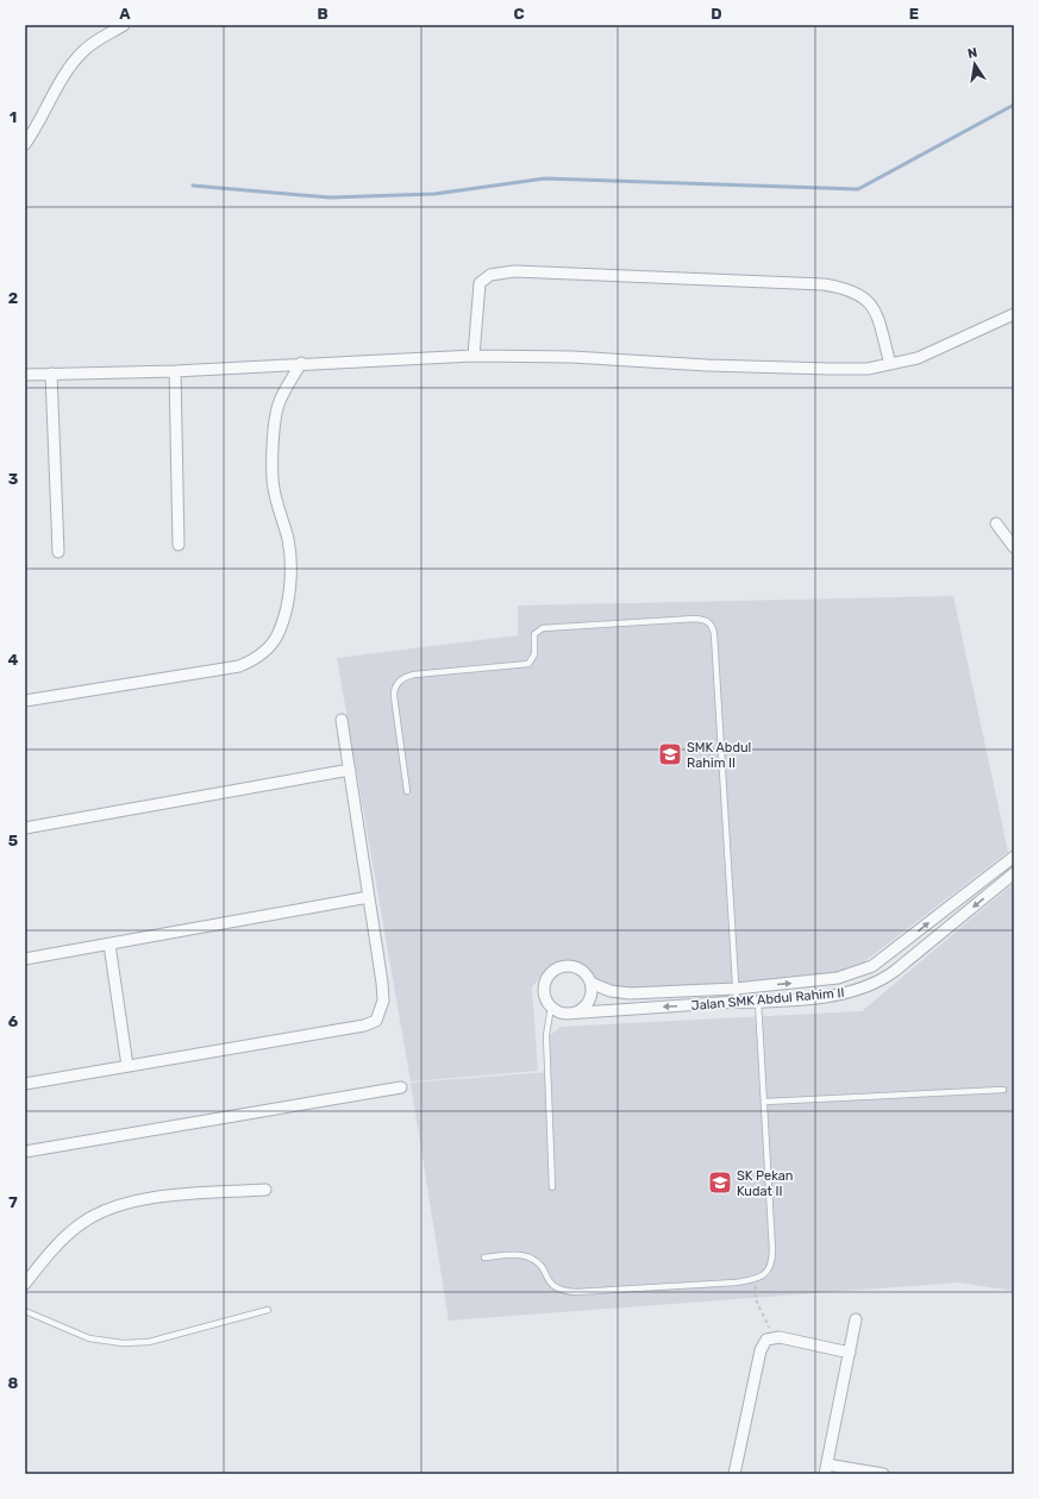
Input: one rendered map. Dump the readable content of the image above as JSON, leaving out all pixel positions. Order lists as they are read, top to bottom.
{
  "streets": {
    "street": ["Jalan SMK Abdul Rahim II"]
  },
  "places": {
    "school or university": ["SMK Abdul Rahim II", "SK Pekan Kudat II"]
  },
  "north": "top",
  "grid": {
    "columns": [
      "A",
      "B",
      "C",
      "D",
      "E"
    ],
    "rows": [
      "1",
      "2",
      "3",
      "4",
      "5",
      "6",
      "7",
      "8"
    ]
  }
}
